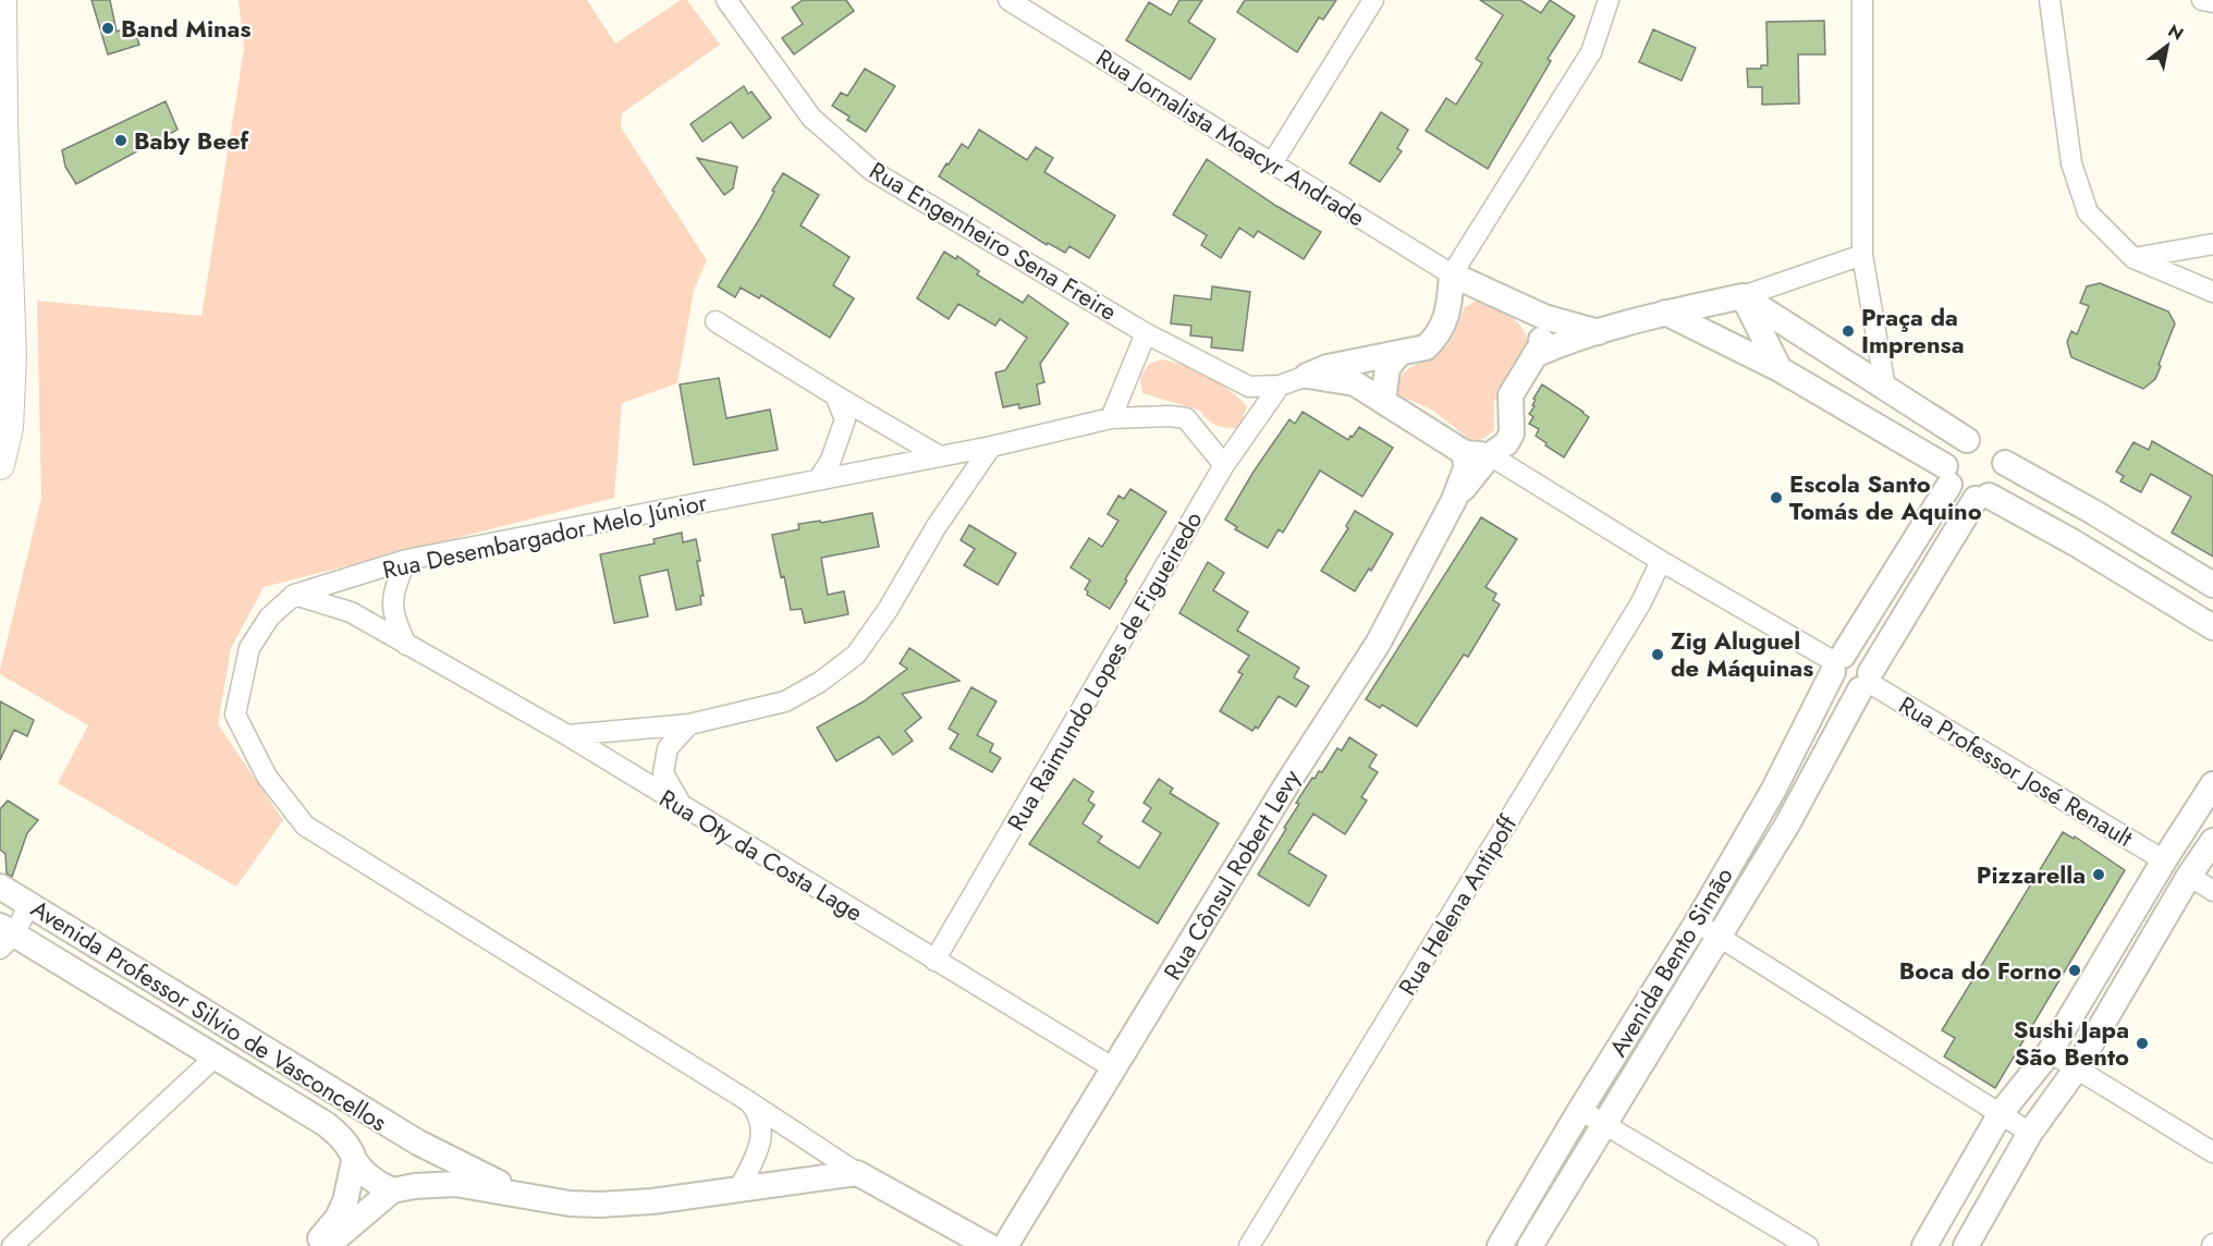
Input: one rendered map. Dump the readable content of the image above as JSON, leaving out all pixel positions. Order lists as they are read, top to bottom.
{
  "streets": {
    "street": [
      "Rua Jornalista Moacyr Andrade",
      "Rua Engenheiro Sena Freire",
      "Rua Desembargador Melo Júnior",
      "Rua Raimundo Lopes de Figueiredo",
      "Rua Professor José Renault",
      "Rua Oty da Costa Lage",
      "Rua Cônsul Robert Levy",
      "Rua Helena Antipoff",
      "Avenida Bento Simão",
      "Avenida Professor Silvio de Vasconcellos"
    ]
  },
  "crossings": [
    ["Rua Engenheiro Sena Freire", "Rua Raimundo Lopes de Figueiredo"],
    ["Rua Desembargador Melo Júnior", "Rua Raimundo Lopes de Figueiredo"],
    ["Rua Desembargador Melo Júnior", "Rua Oty da Costa Lage"],
    ["Rua Raimundo Lopes de Figueiredo", "Rua Oty da Costa Lage"],
    ["Rua Professor José Renault", "Avenida Bento Simão"],
    ["Rua Oty da Costa Lage", "Rua Cônsul Robert Levy"]
  ],
  "places": [
    "Band Minas",
    "Baby Beef",
    "Praça da Imprensa",
    "Escola Santo Tomás de Aquino",
    "Zig Aluguel de Máquinas",
    "Pizzarella",
    "Boca do Forno",
    "Sushi Japa São Bento"
  ],
  "north": "top right"
}
